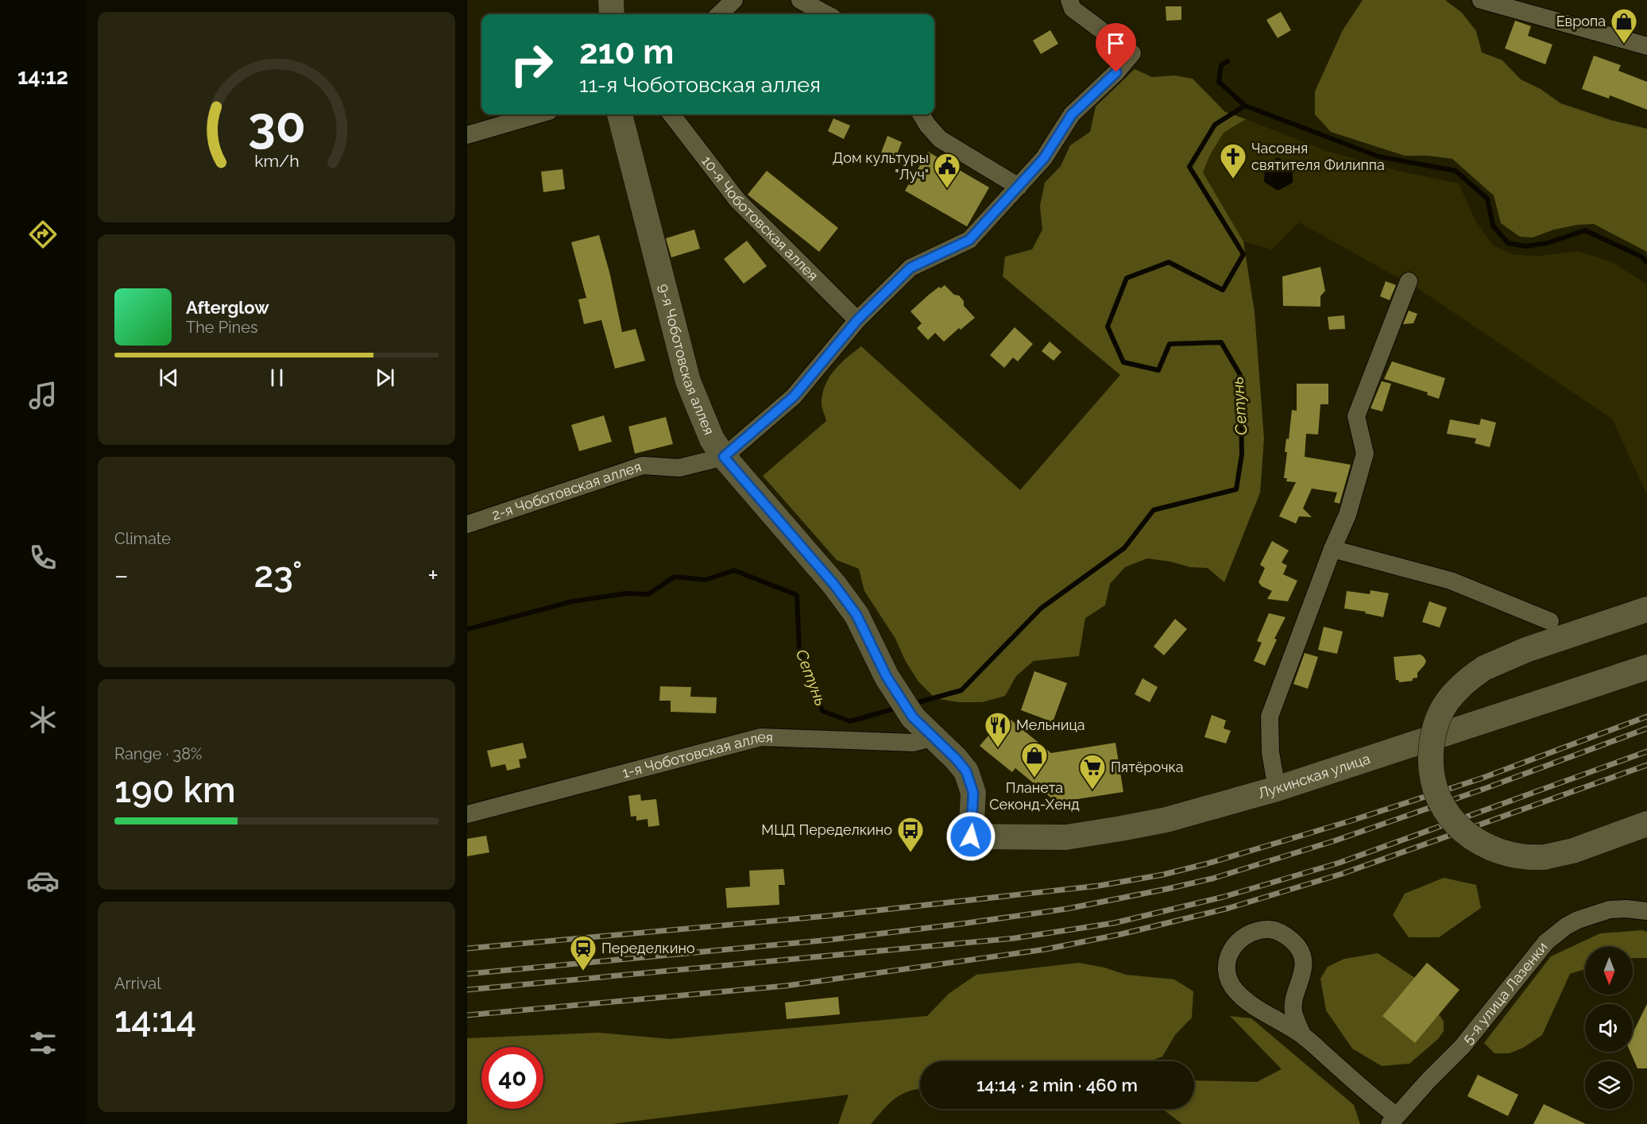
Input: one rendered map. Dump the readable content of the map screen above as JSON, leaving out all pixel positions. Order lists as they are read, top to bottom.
{
  "streets": {
    "street": [
      "10-я Чоботовская аллея",
      "9-я Чоботовская аллея",
      "2-я Чоботовская аллея",
      "1-я Чоботовская аллея",
      "Лукинская улица",
      "5-я улица Лазенки"
    ]
  },
  "crossings": [
    ["9-я Чоботовская аллея", "2-я Чоботовская аллея"],
    ["9-я Чоботовская аллея", "1-я Чоботовская аллея"],
    ["9-я Чоботовская аллея", "Лукинская улица"]
  ],
  "water": ["Сетунь"],
  "places": {
    "shop": ["Европа", "Планета Секонд-Хенд"],
    "church": ["Часовня святителя Филиппа"],
    "public building": ["Дом культуры \"Луч\""],
    "restaurant": ["Мельница"],
    "supermarket": ["Пятёрочка"],
    "bus stop": ["МЦД Переделкино"],
    "station": ["Переделкино"]
  },
  "north": "bottom",
  "page": {
    "tabs": "14:12",
    "turn": ["210 m", "11-я Чоботовская аллея"],
    "song": ["Afterglow", "The Pines"],
    "tile": [
      "Climate",
      ["Range · 38%", "190 km"],
      ["Arrival", "14:14"]
    ],
    "heat": ["−", "23°", "+"],
    "limit": "40",
    "trip": "14:14 · 2 min · 460 m",
    "gauge": ["30", "km/h"]
  }
}
